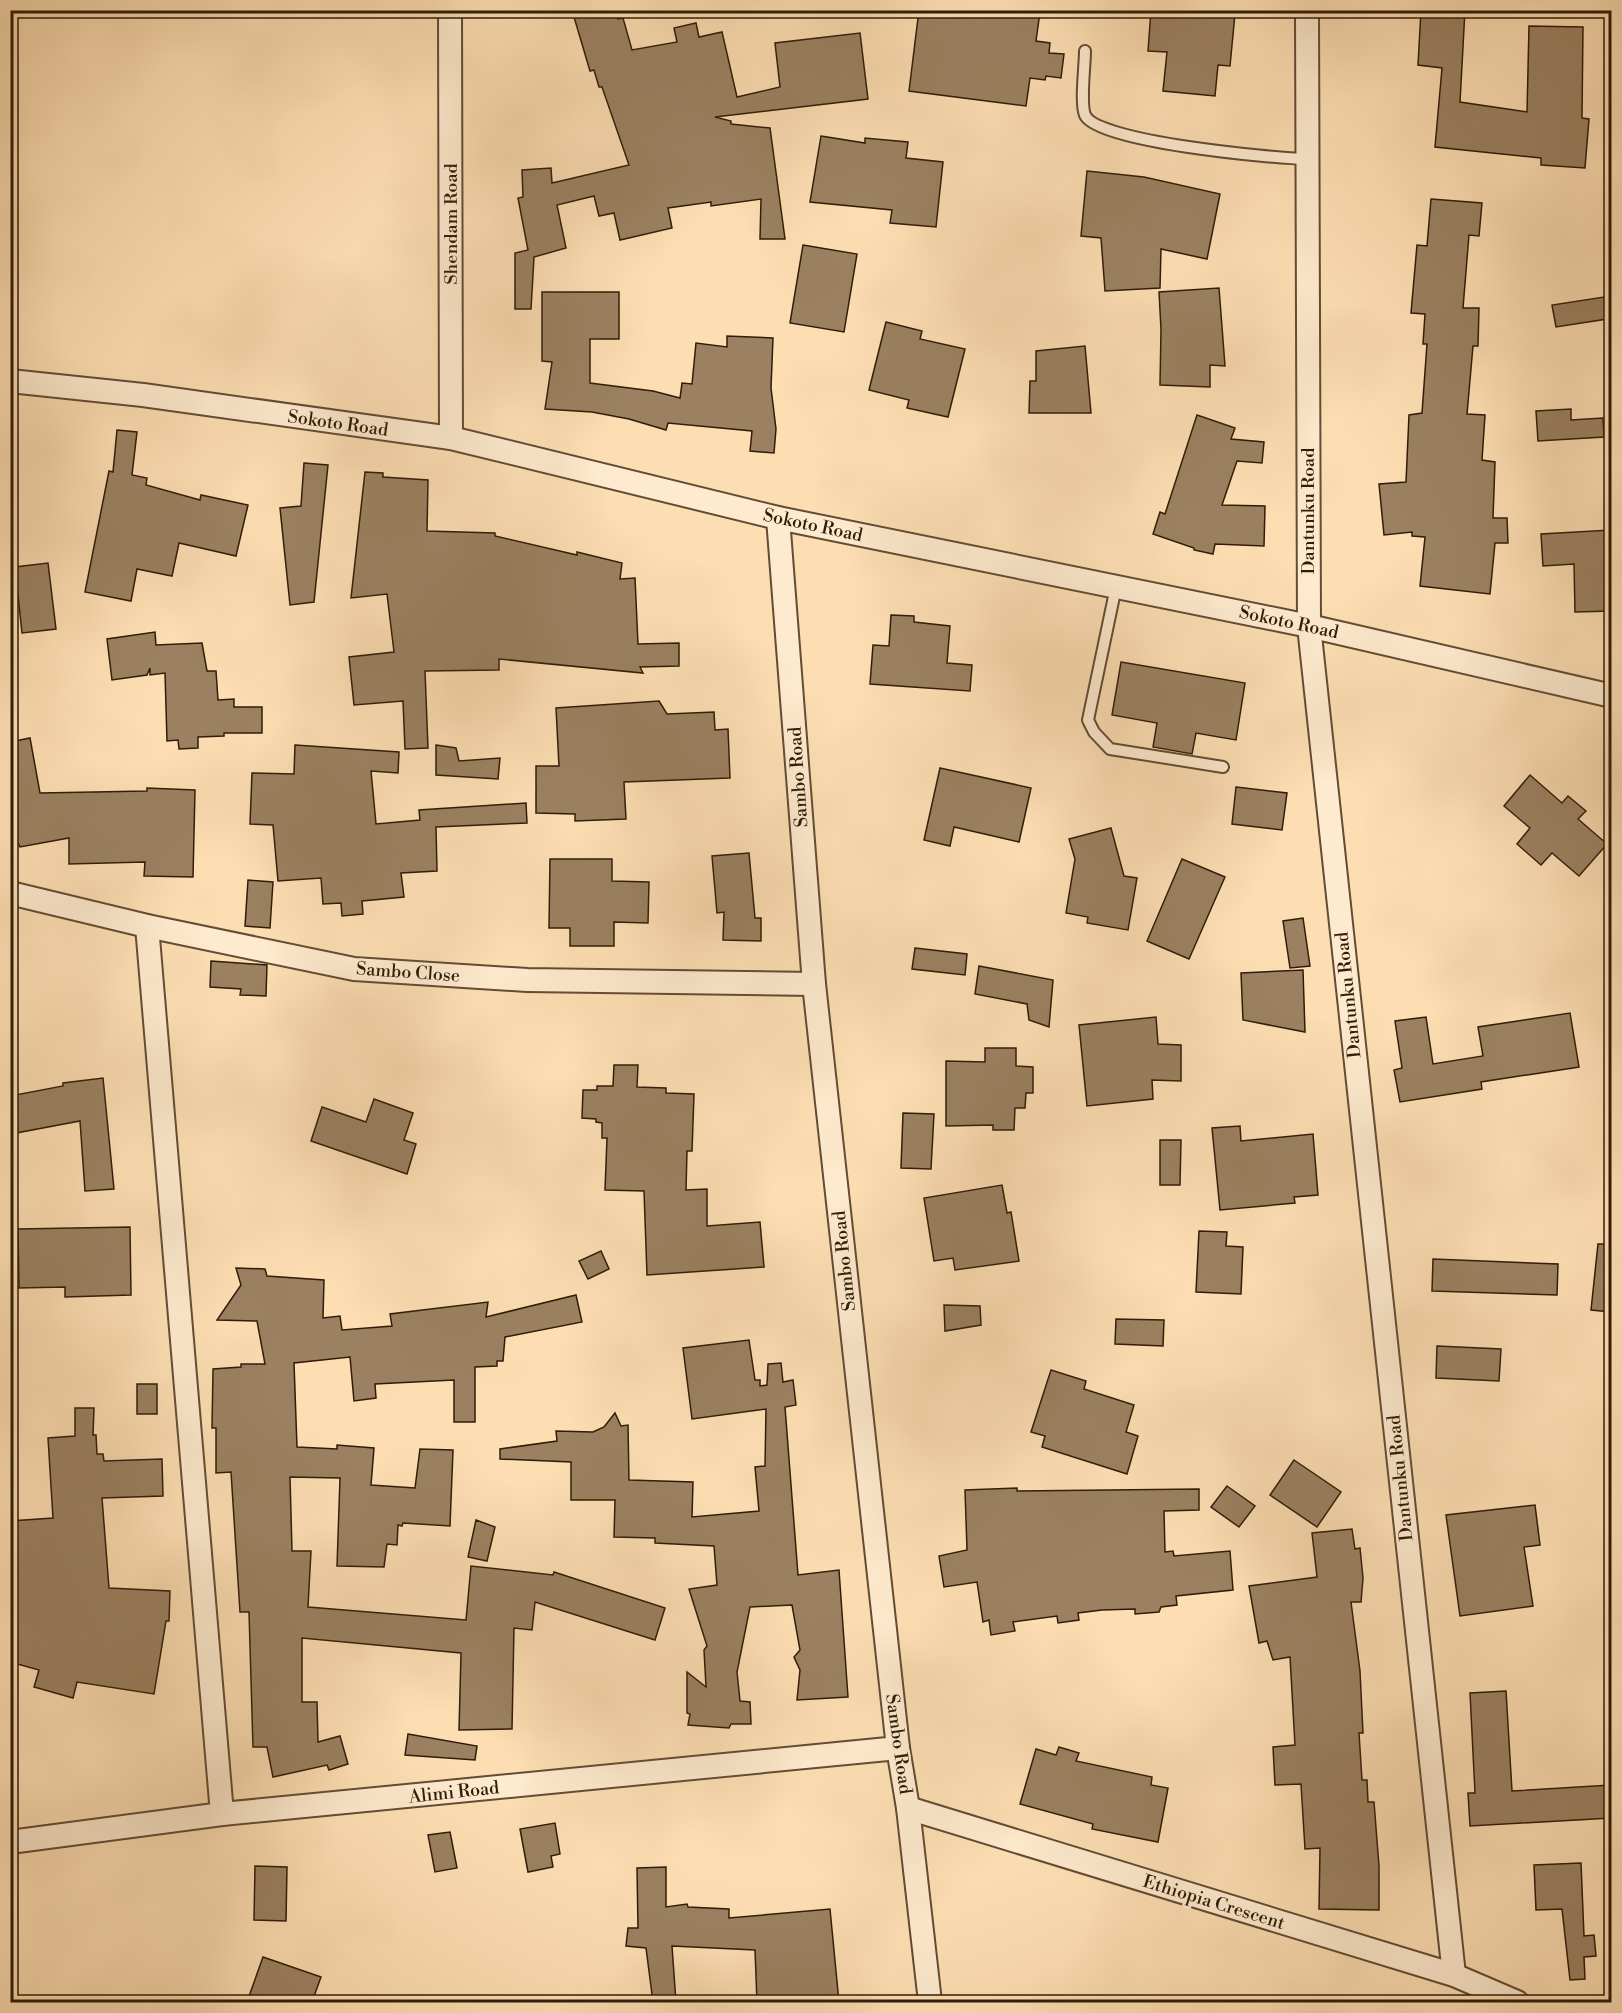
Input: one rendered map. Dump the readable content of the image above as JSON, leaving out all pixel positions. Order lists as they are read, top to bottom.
{
  "streets": {
    "street": [
      "Shendam Road",
      "Sokoto Road",
      "Dantunku Road",
      "Sambo Road",
      "Sambo Close",
      "Alimi Road",
      "Ethiopia Crescent"
    ]
  },
  "crossings": [
    ["Shendam Road", "Sokoto Road"],
    ["Sokoto Road", "Dantunku Road"],
    ["Sokoto Road", "Sambo Road"],
    ["Dantunku Road", "Ethiopia Crescent"],
    ["Sambo Road", "Sambo Close"],
    ["Sambo Road", "Alimi Road"],
    ["Sambo Road", "Ethiopia Crescent"]
  ]
}
